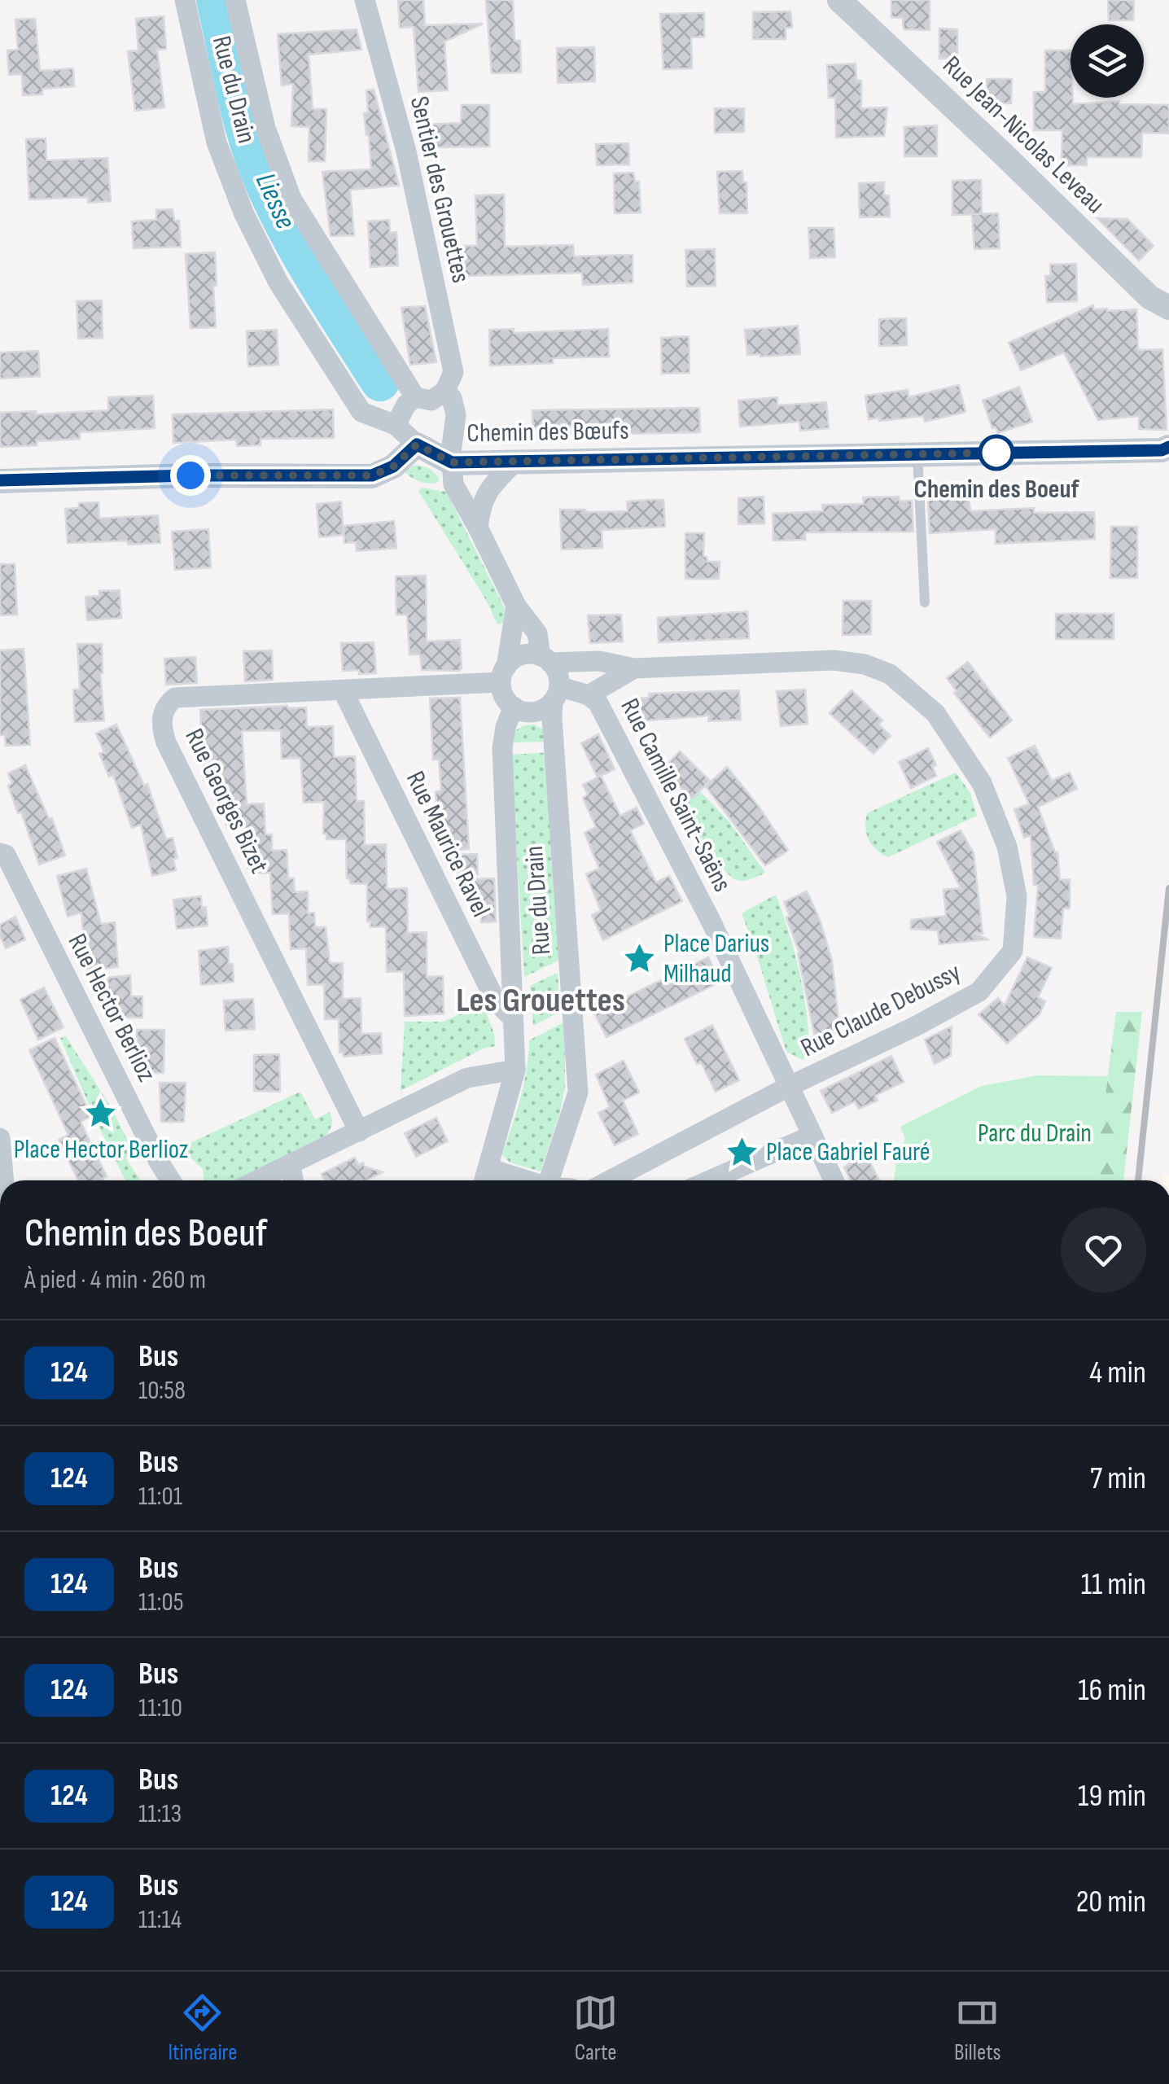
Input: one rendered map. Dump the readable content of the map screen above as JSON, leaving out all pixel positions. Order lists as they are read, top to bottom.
{
  "streets": {
    "street": [
      "Rue du Drain",
      "Rue Jean-Nicolas Leveau",
      "Sentier des Grouettes",
      "Chemin des Bœufs",
      "Rue Camille Saint-Saëns",
      "Rue Georges Bizet",
      "Rue Maurice Ravel",
      "Rue Hector Berlioz",
      "Rue Claude Debussy"
    ]
  },
  "crossings": [
    ["Rue du Drain", "Chemin des Bœufs"],
    ["Rue du Drain", "Rue Georges Bizet"],
    ["Rue du Drain", "Rue Maurice Ravel"],
    ["Sentier des Grouettes", "Chemin des Bœufs"],
    ["Rue Camille Saint-Saëns", "Rue Claude Debussy"],
    ["Rue Georges Bizet", "Rue Maurice Ravel"]
  ],
  "districts": ["Les Grouettes"],
  "water": ["Liesse"],
  "parks": ["Parc du Drain"],
  "places": {
    "other": ["Chemin des Boeuf"],
    "place": ["Place Darius Milhaud", "Place Hector Berlioz", "Place Gabriel Fauré"]
  },
  "lines": ["bus line 124"],
  "page": {
    "heading": ["Chemin des Boeuf", "À pied · 4 min · 260 m"],
    "list": [
      {
        "mark": "124",
        "name": "Bus",
        "note": "10:58",
        "value": "4 min"
      },
      {
        "mark": "124",
        "name": "Bus",
        "note": "11:01",
        "value": "7 min"
      },
      {
        "mark": "124",
        "name": "Bus",
        "note": "11:05",
        "value": "11 min"
      },
      {
        "mark": "124",
        "name": "Bus",
        "note": "11:10",
        "value": "16 min"
      },
      {
        "mark": "124",
        "name": "Bus",
        "note": "11:13",
        "value": "19 min"
      },
      {
        "mark": "124",
        "name": "Bus",
        "note": "11:14",
        "value": "20 min"
      }
    ],
    "tabs": ["Itinéraire", "Carte", "Billets"]
  }
}
